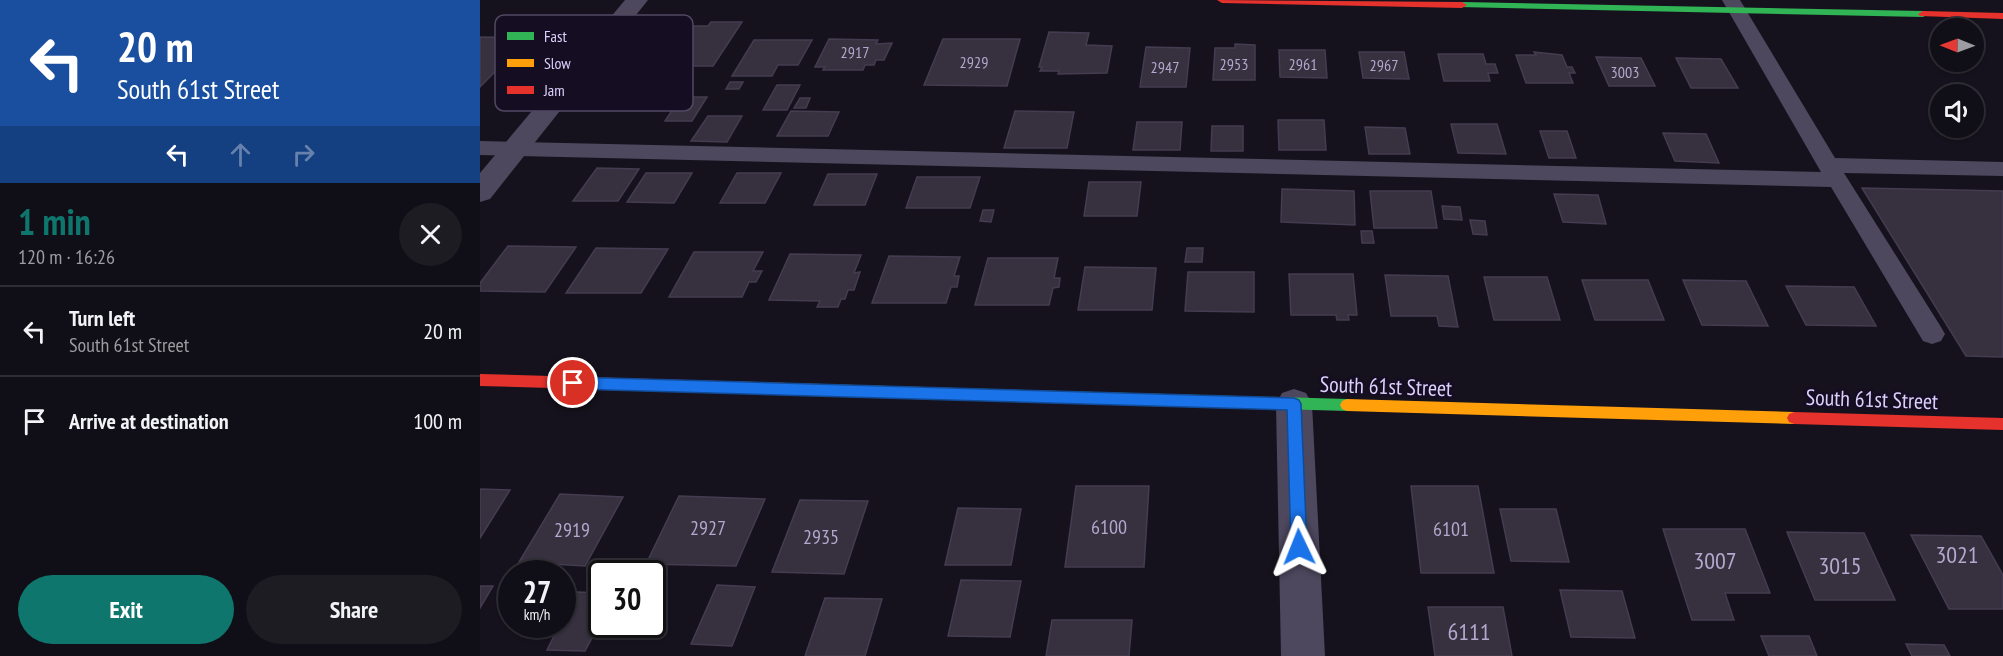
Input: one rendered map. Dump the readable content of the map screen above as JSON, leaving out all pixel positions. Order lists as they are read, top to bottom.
{
  "streets": {
    "street": ["South 61st Street"]
  },
  "house_numbers": [
    "2917",
    "2929",
    "2953",
    "2961",
    "2967",
    "2947",
    "3003",
    "6100",
    "2927",
    "6101",
    "2919",
    "2935",
    "3021",
    "3007",
    "3015",
    "6111"
  ],
  "legend": ["Fast", "Slow", "Jam"],
  "north": "left",
  "page": {
    "turn": ["20 m", "South 61st Street"],
    "heading": ["1 min", "120 m · 16:26"],
    "list": [
      {
        "name": "Turn left",
        "note": "South 61st Street",
        "value": "20 m"
      },
      {
        "name": "Arrive at destination",
        "value": "100 m"
      }
    ],
    "speed": "27 km/h",
    "limit": "30",
    "buttons": ["Exit", "Share"]
  }
}
